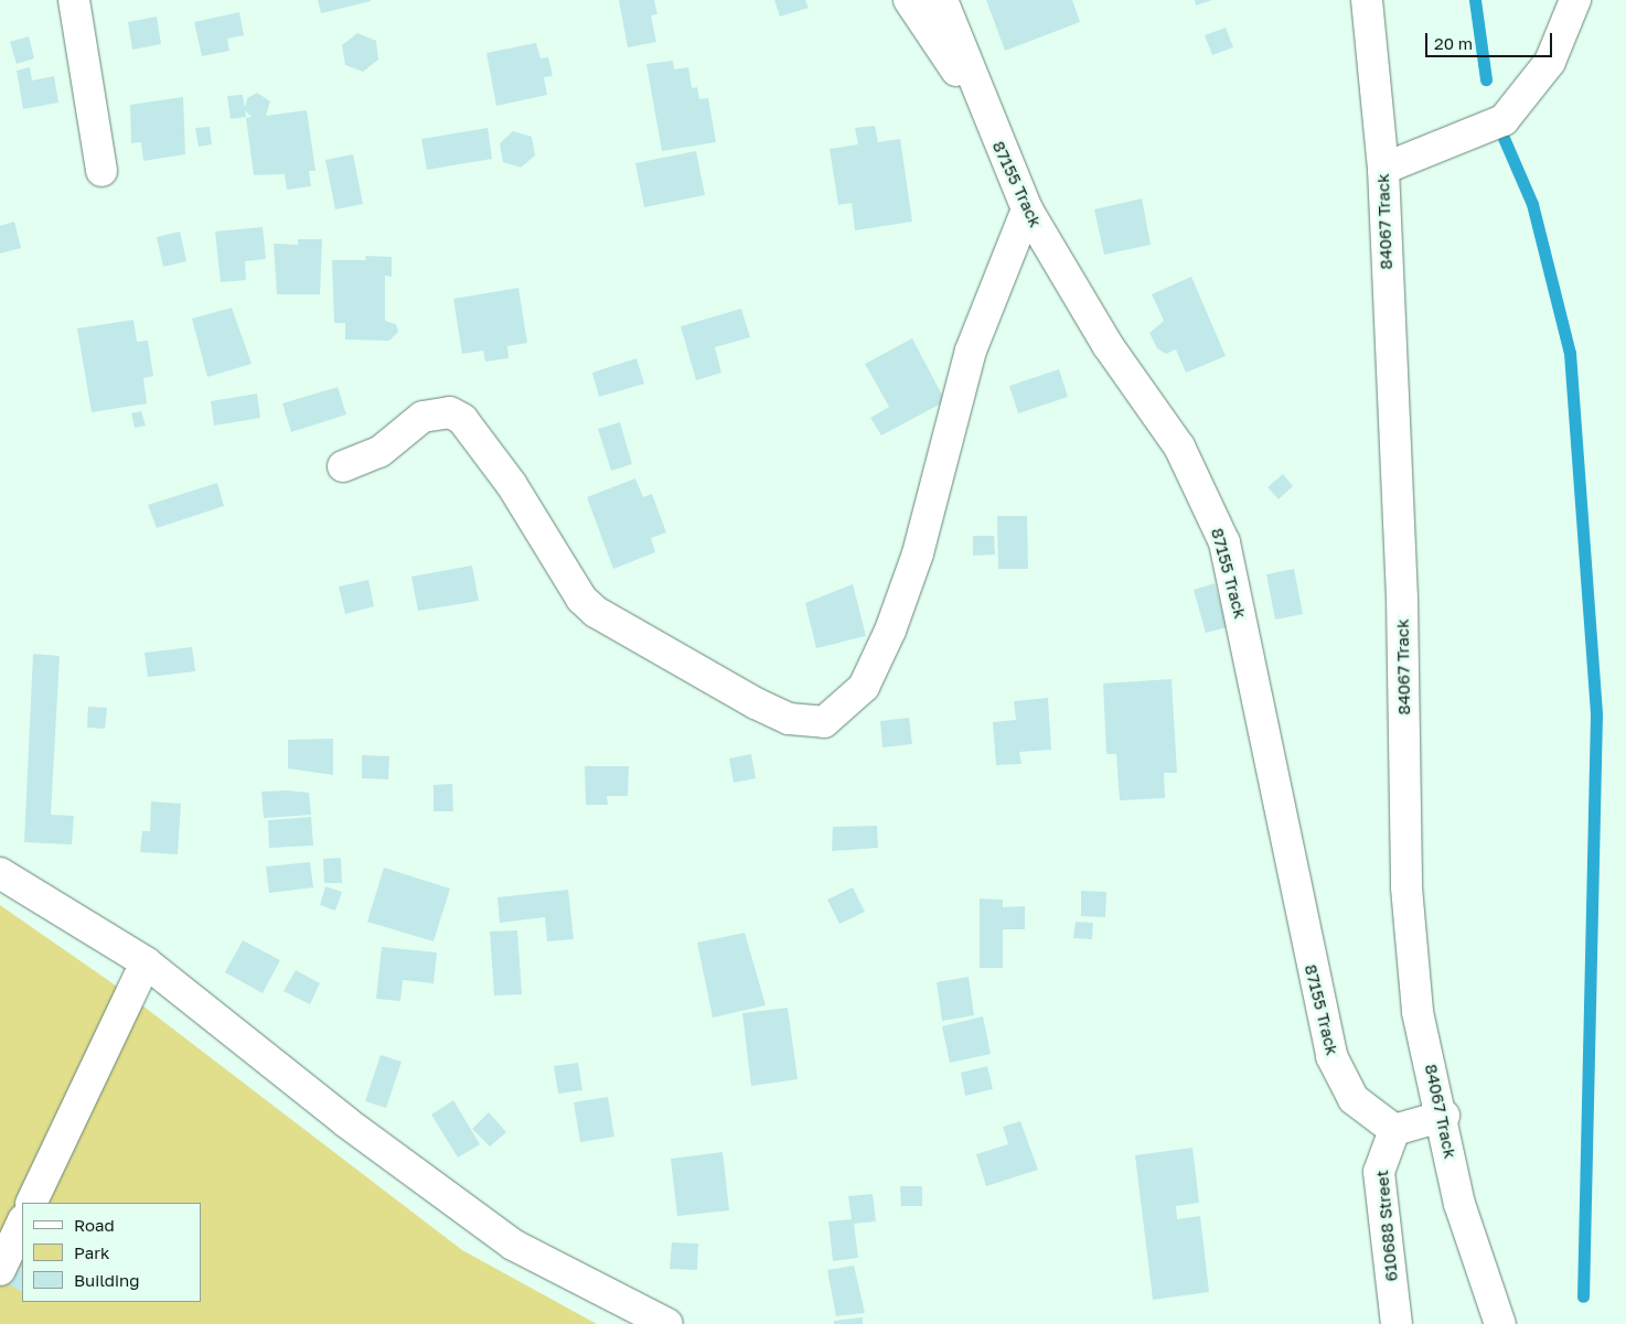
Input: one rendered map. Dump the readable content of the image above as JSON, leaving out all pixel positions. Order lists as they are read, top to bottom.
{
  "streets": {
    "street": ["87155 Track", "84067 Track", "610688 Street"]
  },
  "crossings": [
    ["87155 Track", "610688 Street"]
  ],
  "legend": ["Road", "Park", "Building"],
  "scale_bar": "20 m"
}
